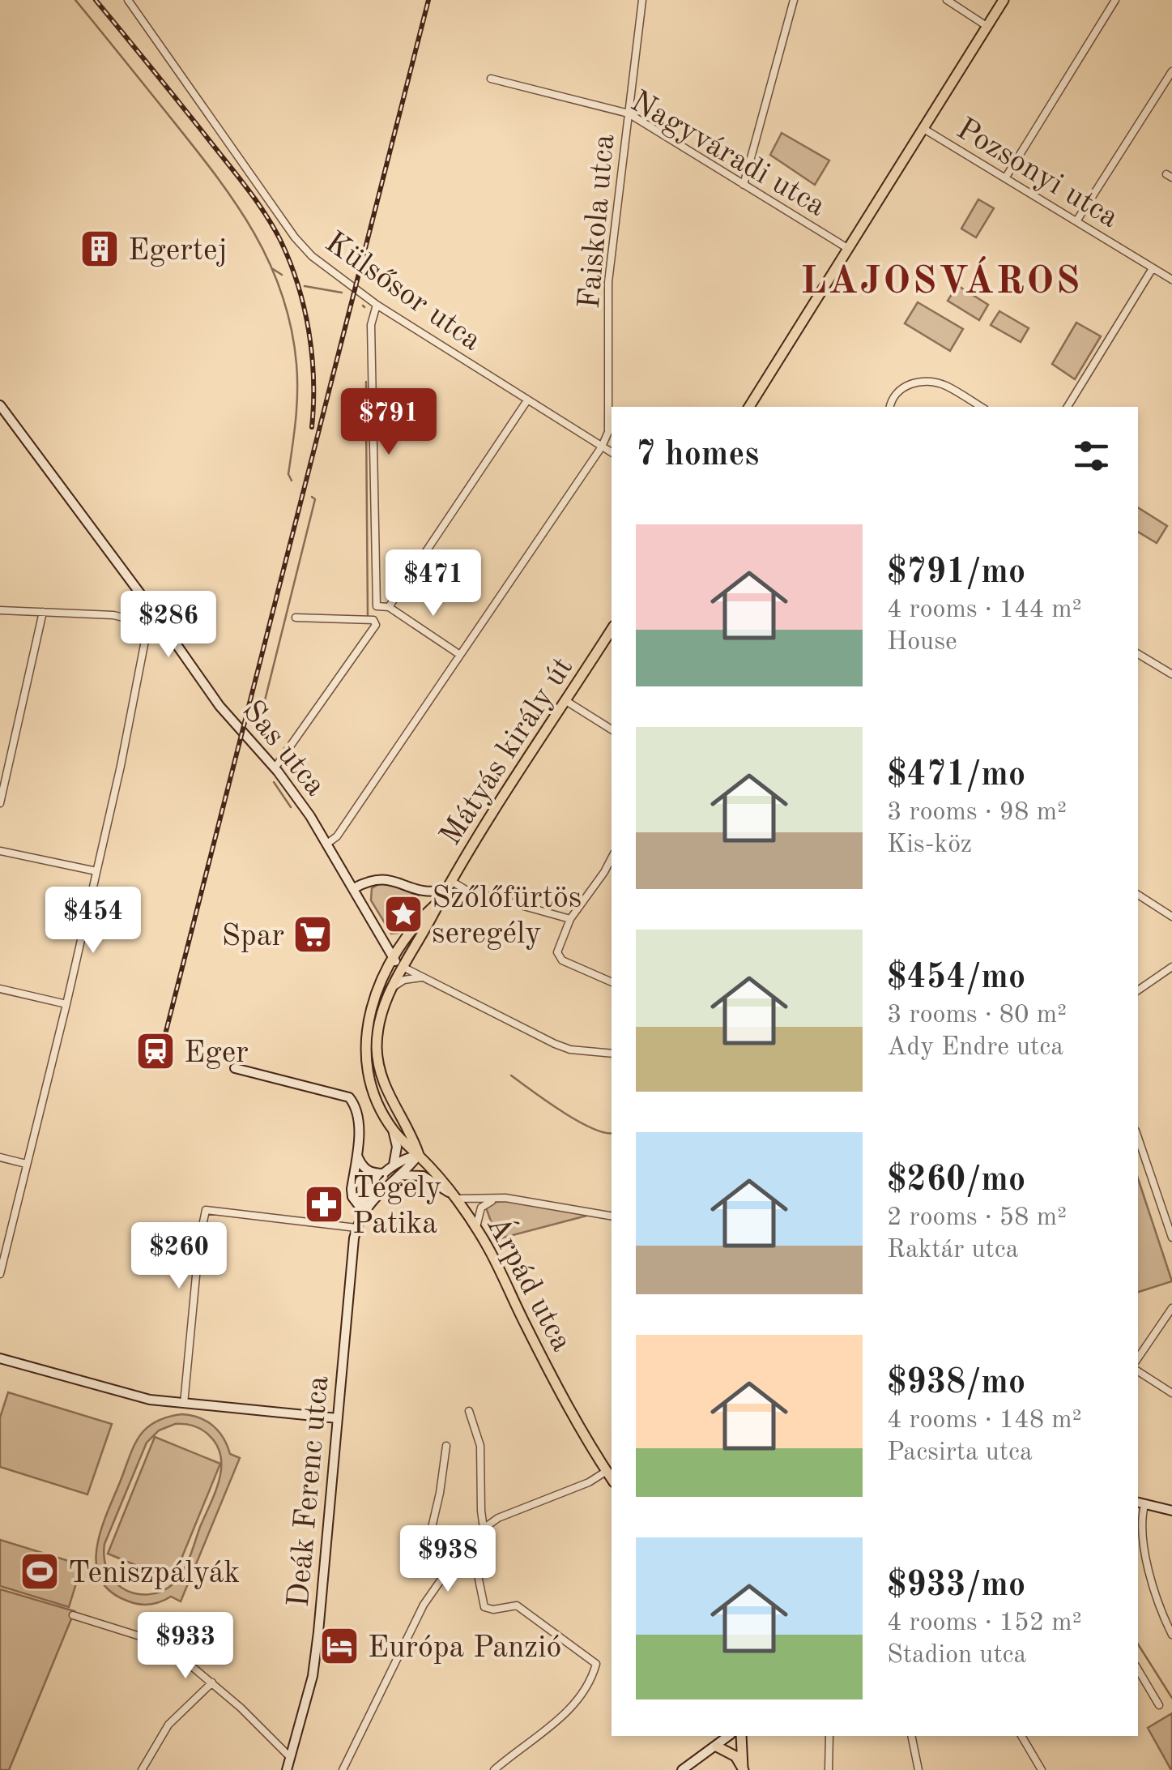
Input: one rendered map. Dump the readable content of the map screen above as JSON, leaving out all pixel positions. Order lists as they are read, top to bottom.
{
  "streets": {
    "main road": ["Mátyás király út", "Árpád utca"],
    "street": [
      "Nagyváradi utca",
      "Pozsonyi utca",
      "Faiskola utca",
      "Külsősor utca",
      "Sas utca",
      "Deák Ferenc utca"
    ]
  },
  "crossings": [
    ["Nagyváradi utca", "Faiskola utca"],
    ["Faiskola utca", "Külsősor utca"],
    ["Sas utca", "Mátyás király út"],
    ["Mátyás király út", "Árpád utca"],
    ["Mátyás király út", "Deák Ferenc utca"],
    ["Árpád utca", "Deák Ferenc utca"]
  ],
  "districts": ["LAJOSVÁROS"],
  "places": {
    "building": ["Egertej"],
    "place": ["Szőlőfürtös seregély"],
    "supermarket": ["Spar"],
    "station": ["Eger"],
    "pharmacy": ["Tégely Patika"],
    "sports": ["Teniszpályák"],
    "hotel": ["Európa Panzió"]
  },
  "page": {
    "price": [
      "$791",
      "$471",
      "$286",
      "$454",
      "$260",
      "$938",
      "$933"
    ],
    "heading": "7 homes",
    "list": [
      {
        "name": "$791/mo",
        "note": "4 rooms · 144 m² · House"
      },
      {
        "name": "$471/mo",
        "note": "3 rooms · 98 m² · Kis-köz"
      },
      {
        "name": "$454/mo",
        "note": "3 rooms · 80 m² · Ady Endre utca"
      },
      {
        "name": "$260/mo",
        "note": "2 rooms · 58 m² · Raktár utca"
      },
      {
        "name": "$938/mo",
        "note": "4 rooms · 148 m² · Pacsirta utca"
      },
      {
        "name": "$933/mo",
        "note": "4 rooms · 152 m² · Stadion utca"
      }
    ]
  }
}
